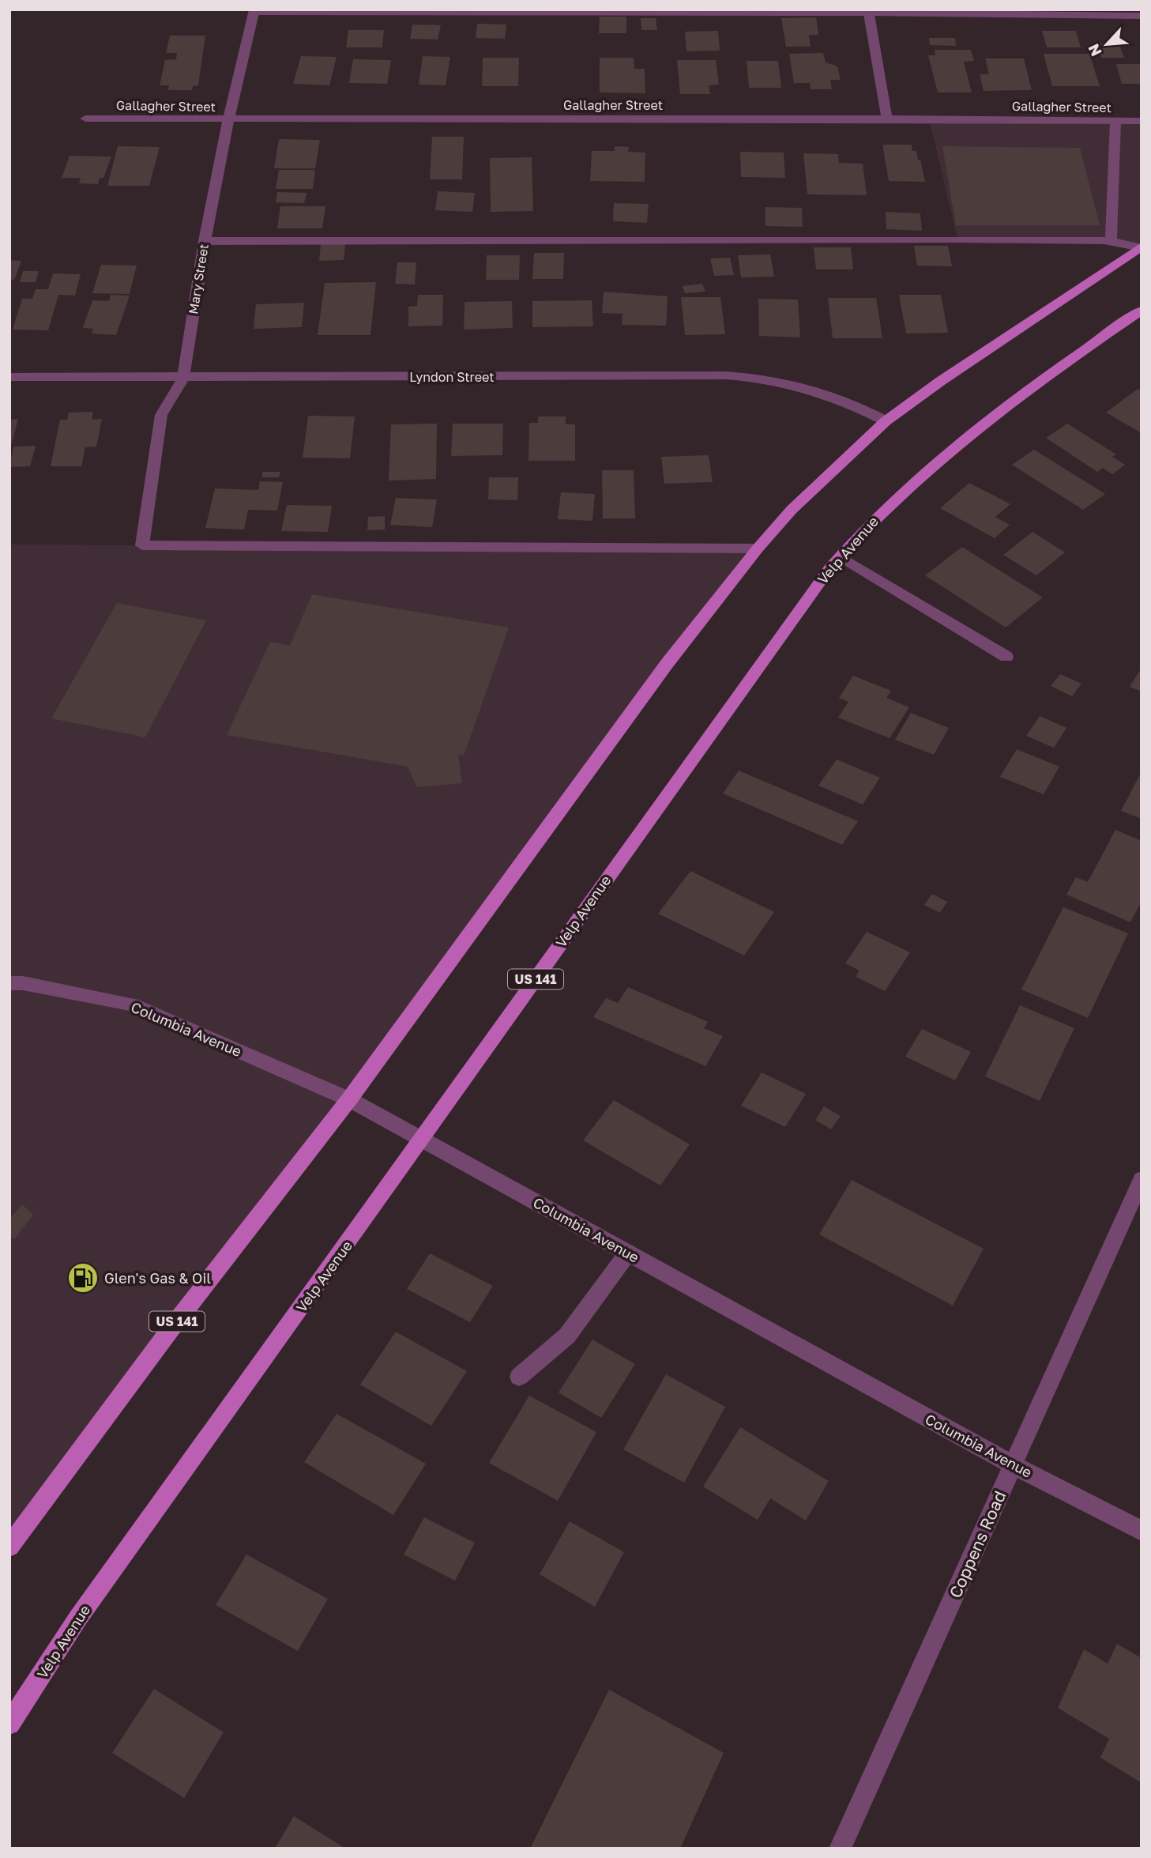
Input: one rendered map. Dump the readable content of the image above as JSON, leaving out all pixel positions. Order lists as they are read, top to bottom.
{
  "streets": {
    "main road": ["Velp Avenue", "US 141"],
    "street": [
      "Gallagher Street",
      "Mary Street",
      "Lyndon Street",
      "Columbia Avenue",
      "Coppens Road"
    ]
  },
  "crossings": [
    ["Gallagher Street", "Mary Street"],
    ["Mary Street", "Lyndon Street"],
    ["Mary Street", "US 141"],
    ["Lyndon Street", "US 141"],
    ["Velp Avenue", "Columbia Avenue"],
    ["US 141", "Columbia Avenue"],
    ["Columbia Avenue", "Coppens Road"]
  ],
  "places": {
    "fuel station": ["Glen's Gas & Oil"]
  },
  "north": "bottom left"
}
